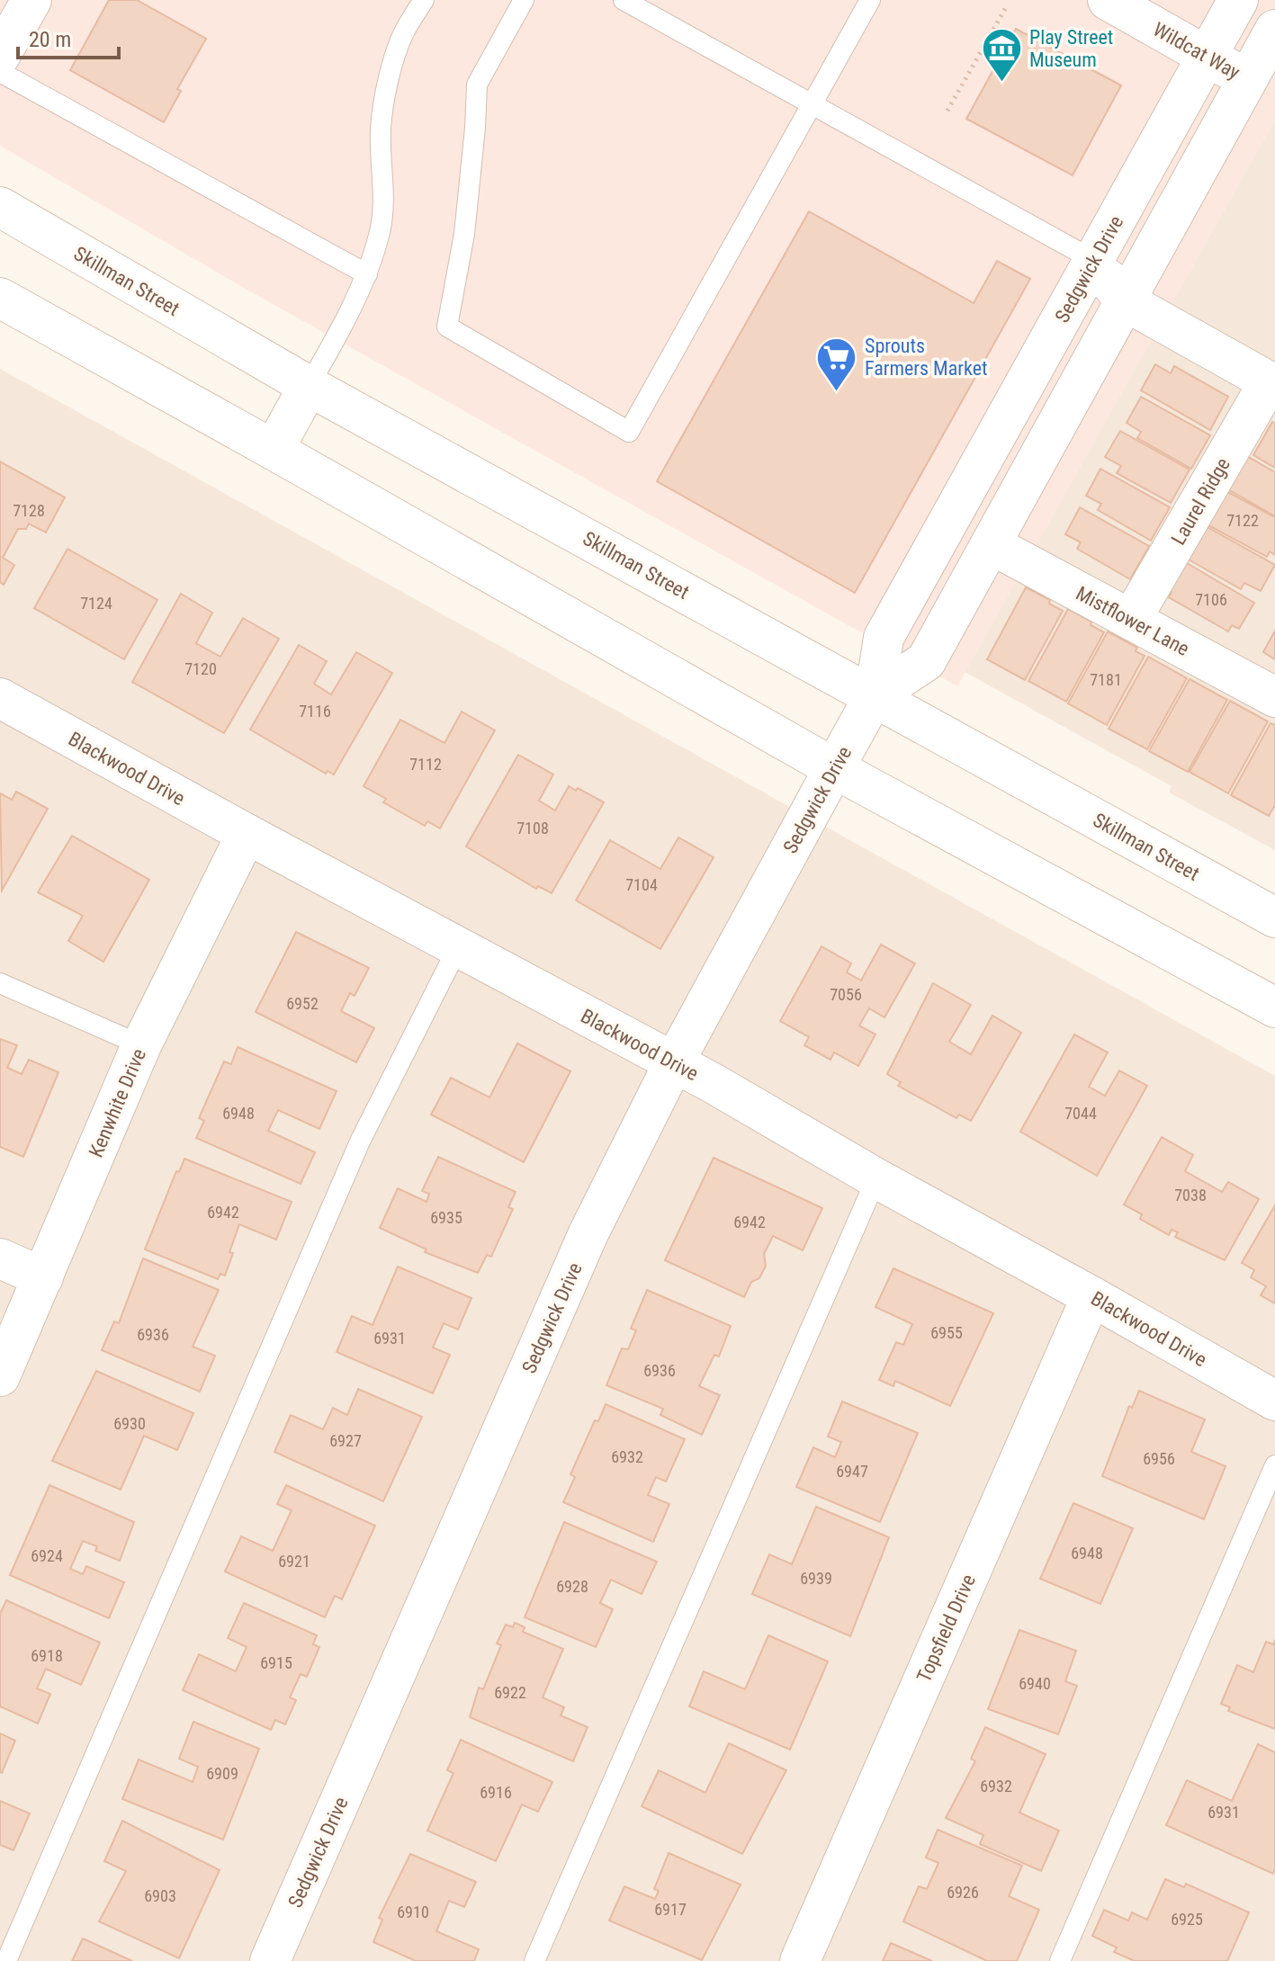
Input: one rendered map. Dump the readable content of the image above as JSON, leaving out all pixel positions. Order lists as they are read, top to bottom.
{
  "streets": {
    "street": [
      "Wildcat Way",
      "Sedgwick Drive",
      "Skillman Street",
      "Laurel Ridge",
      "Mistflower Lane",
      "Blackwood Drive",
      "Kenwhite Drive",
      "Topsfield Drive"
    ]
  },
  "crossings": [
    ["Wildcat Way", "Sedgwick Drive"],
    ["Sedgwick Drive", "Skillman Street"],
    ["Sedgwick Drive", "Mistflower Lane"],
    ["Sedgwick Drive", "Blackwood Drive"],
    ["Laurel Ridge", "Mistflower Lane"],
    ["Blackwood Drive", "Kenwhite Drive"],
    ["Blackwood Drive", "Topsfield Drive"]
  ],
  "places": {
    "museum": ["Play Street Museum"],
    "supermarket": ["Sprouts Farmers Market"]
  },
  "house_numbers": [
    "7128",
    "7122",
    "7106",
    "7124",
    "7120",
    "7181",
    "7116",
    "7112",
    "7108",
    "7104",
    "7056",
    "6952",
    "6948",
    "7044",
    "7038",
    "6942",
    "6935",
    "6942",
    "6955",
    "6936",
    "6931",
    "6936",
    "6930",
    "6927",
    "6932",
    "6956",
    "6947",
    "6948",
    "6924",
    "6921",
    "6939",
    "6928",
    "6918",
    "6915",
    "6940",
    "6922",
    "6909",
    "6932",
    "6916",
    "6931",
    "6926",
    "6903",
    "6917",
    "6910",
    "6925"
  ],
  "scale_bar": "20 m"
}
